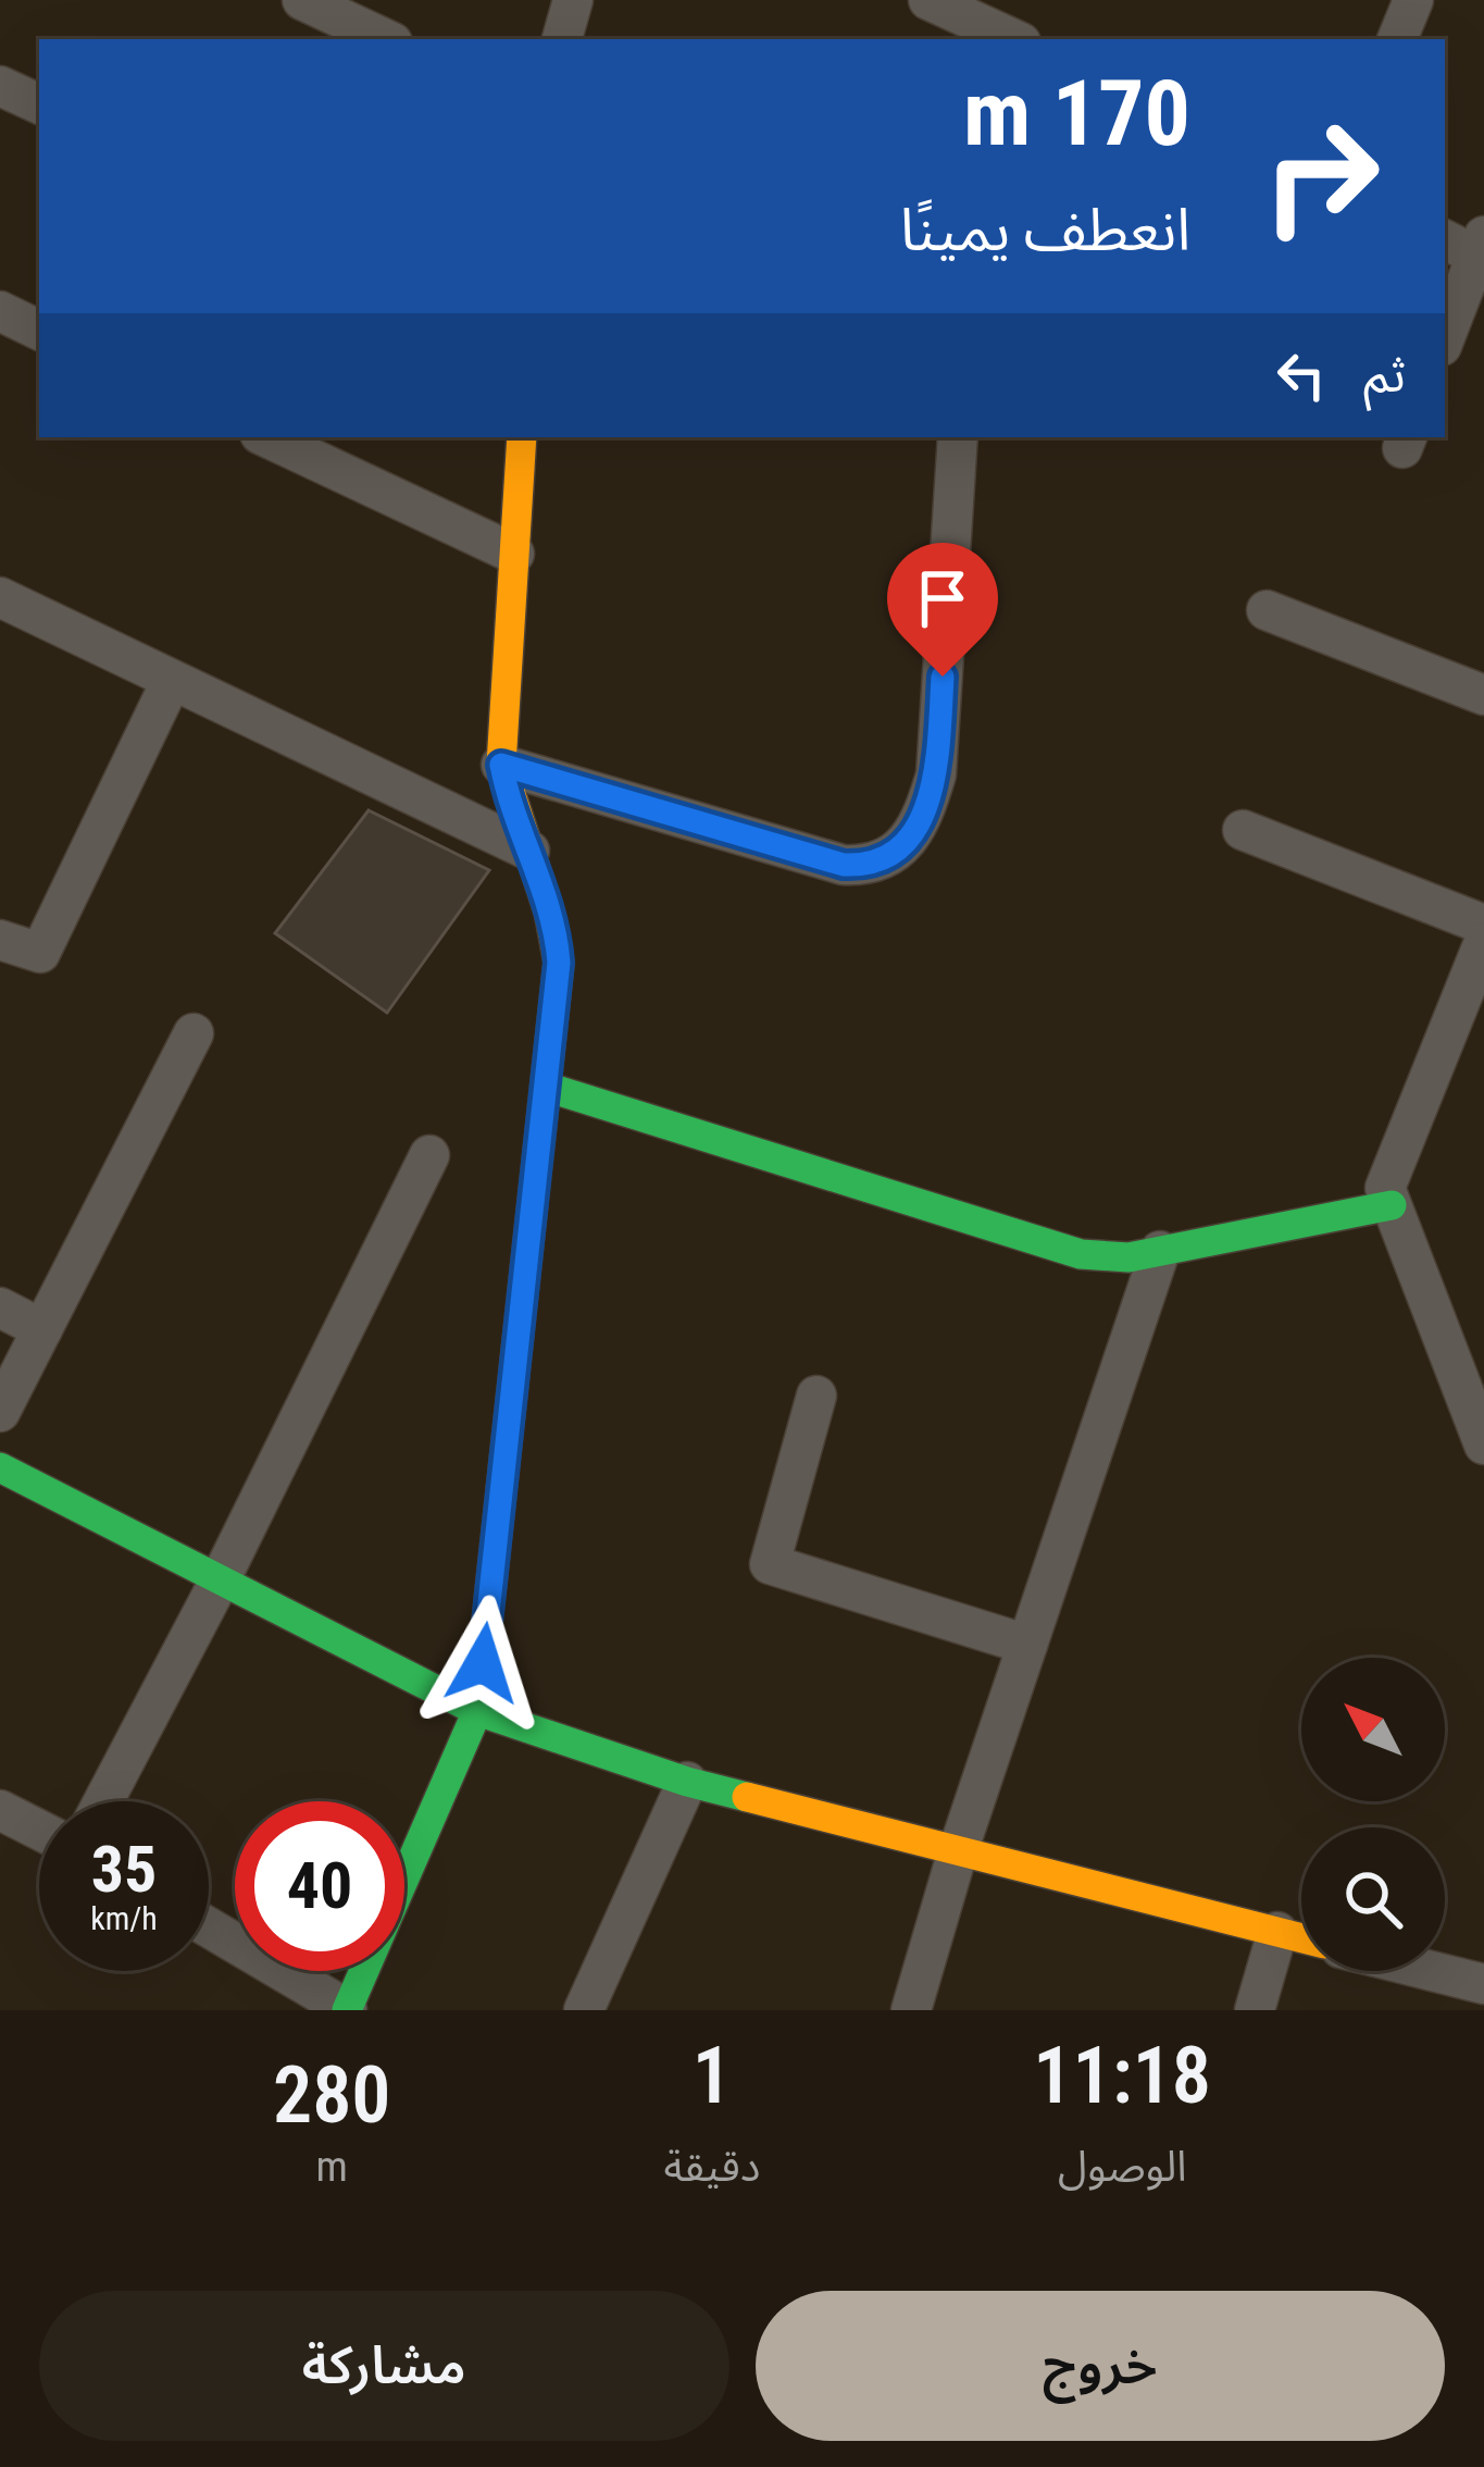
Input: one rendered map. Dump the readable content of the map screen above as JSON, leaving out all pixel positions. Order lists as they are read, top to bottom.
{
  "north": "top left",
  "page": {
    "turn": ["170 m", "انعطف يمينًا"],
    "then": "ثم",
    "speed": "35 km/h",
    "limit": "40",
    "eta": [
      "11:18",
      "الوصول",
      "1",
      "دقيقة",
      "280",
      "m"
    ],
    "buttons": ["خروج", "مشاركة"]
  }
}
